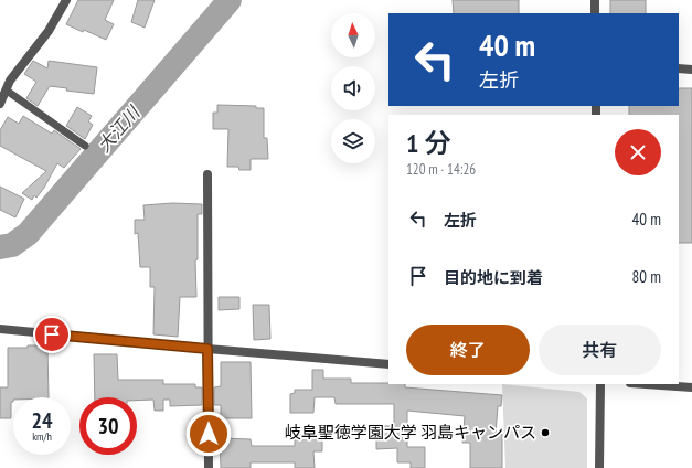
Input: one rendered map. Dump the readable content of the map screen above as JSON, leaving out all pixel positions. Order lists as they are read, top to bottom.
{
  "water": ["大江川"],
  "places": ["岐阜聖徳学園大学 羽島キャンパス"],
  "north": "top",
  "page": {
    "turn": ["40 m", "左折"],
    "heading": ["1 分", "120 m · 14:26"],
    "list": [
      {
        "name": "左折",
        "value": "40 m"
      },
      {
        "name": "目的地に到着",
        "value": "80 m"
      }
    ],
    "buttons": ["終了", "共有"],
    "speed": "24 km/h",
    "limit": "30"
  }
}
